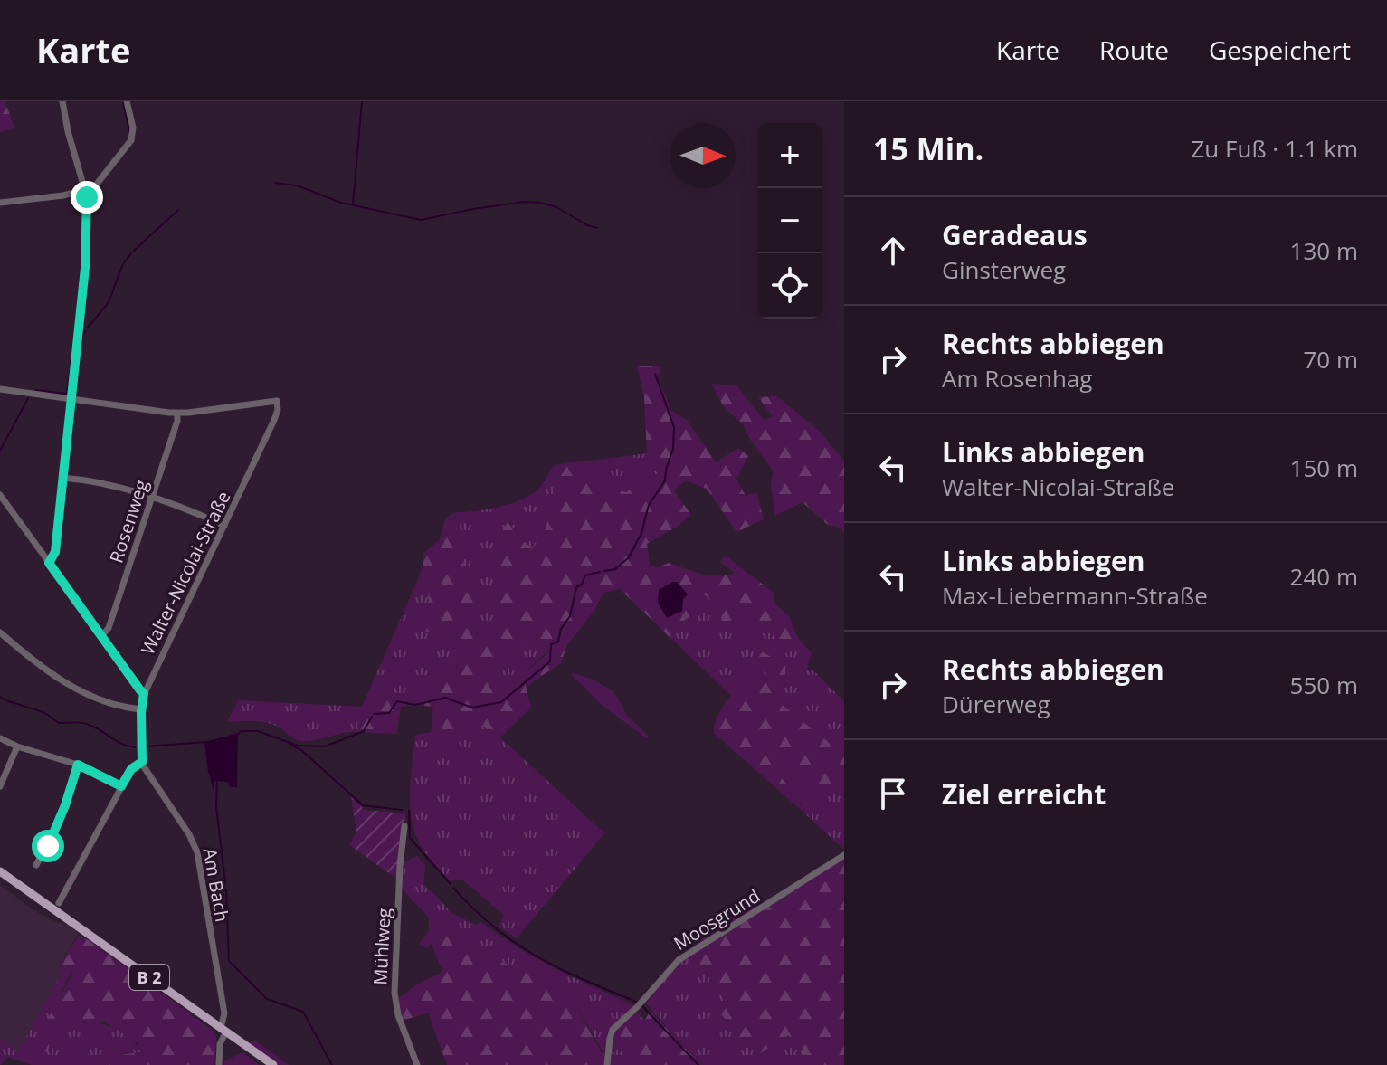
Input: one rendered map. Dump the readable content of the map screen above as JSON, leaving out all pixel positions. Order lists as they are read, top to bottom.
{
  "streets": {
    "main road": ["B 2"],
    "street": [
      "Rosenweg",
      "Walter-Nicolai-Straße",
      "Am Bach",
      "Moosgrund",
      "Mühlweg"
    ]
  },
  "crossings": [
    ["Rosenweg", "Walter-Nicolai-Straße"],
    ["Walter-Nicolai-Straße", "Am Bach"],
    ["Am Bach", "B 2"]
  ],
  "north": "right",
  "page": {
    "header": "Karte",
    "nav": ["Karte", "Route", "Gespeichert"],
    "heading": ["15 Min.", "Zu Fuß · 1.1 km"],
    "map_buttons": ["+", "−"],
    "list": [
      ["Geradeaus", "Ginsterweg", "130 m"],
      ["Rechts abbiegen", "Am Rosenhag", "70 m"],
      ["Links abbiegen", "Walter-Nicolai-Straße", "150 m"],
      ["Links abbiegen", "Max-Liebermann-Straße", "240 m"],
      ["Rechts abbiegen", "Dürerweg", "550 m"],
      "Ziel erreicht"
    ]
  }
}
